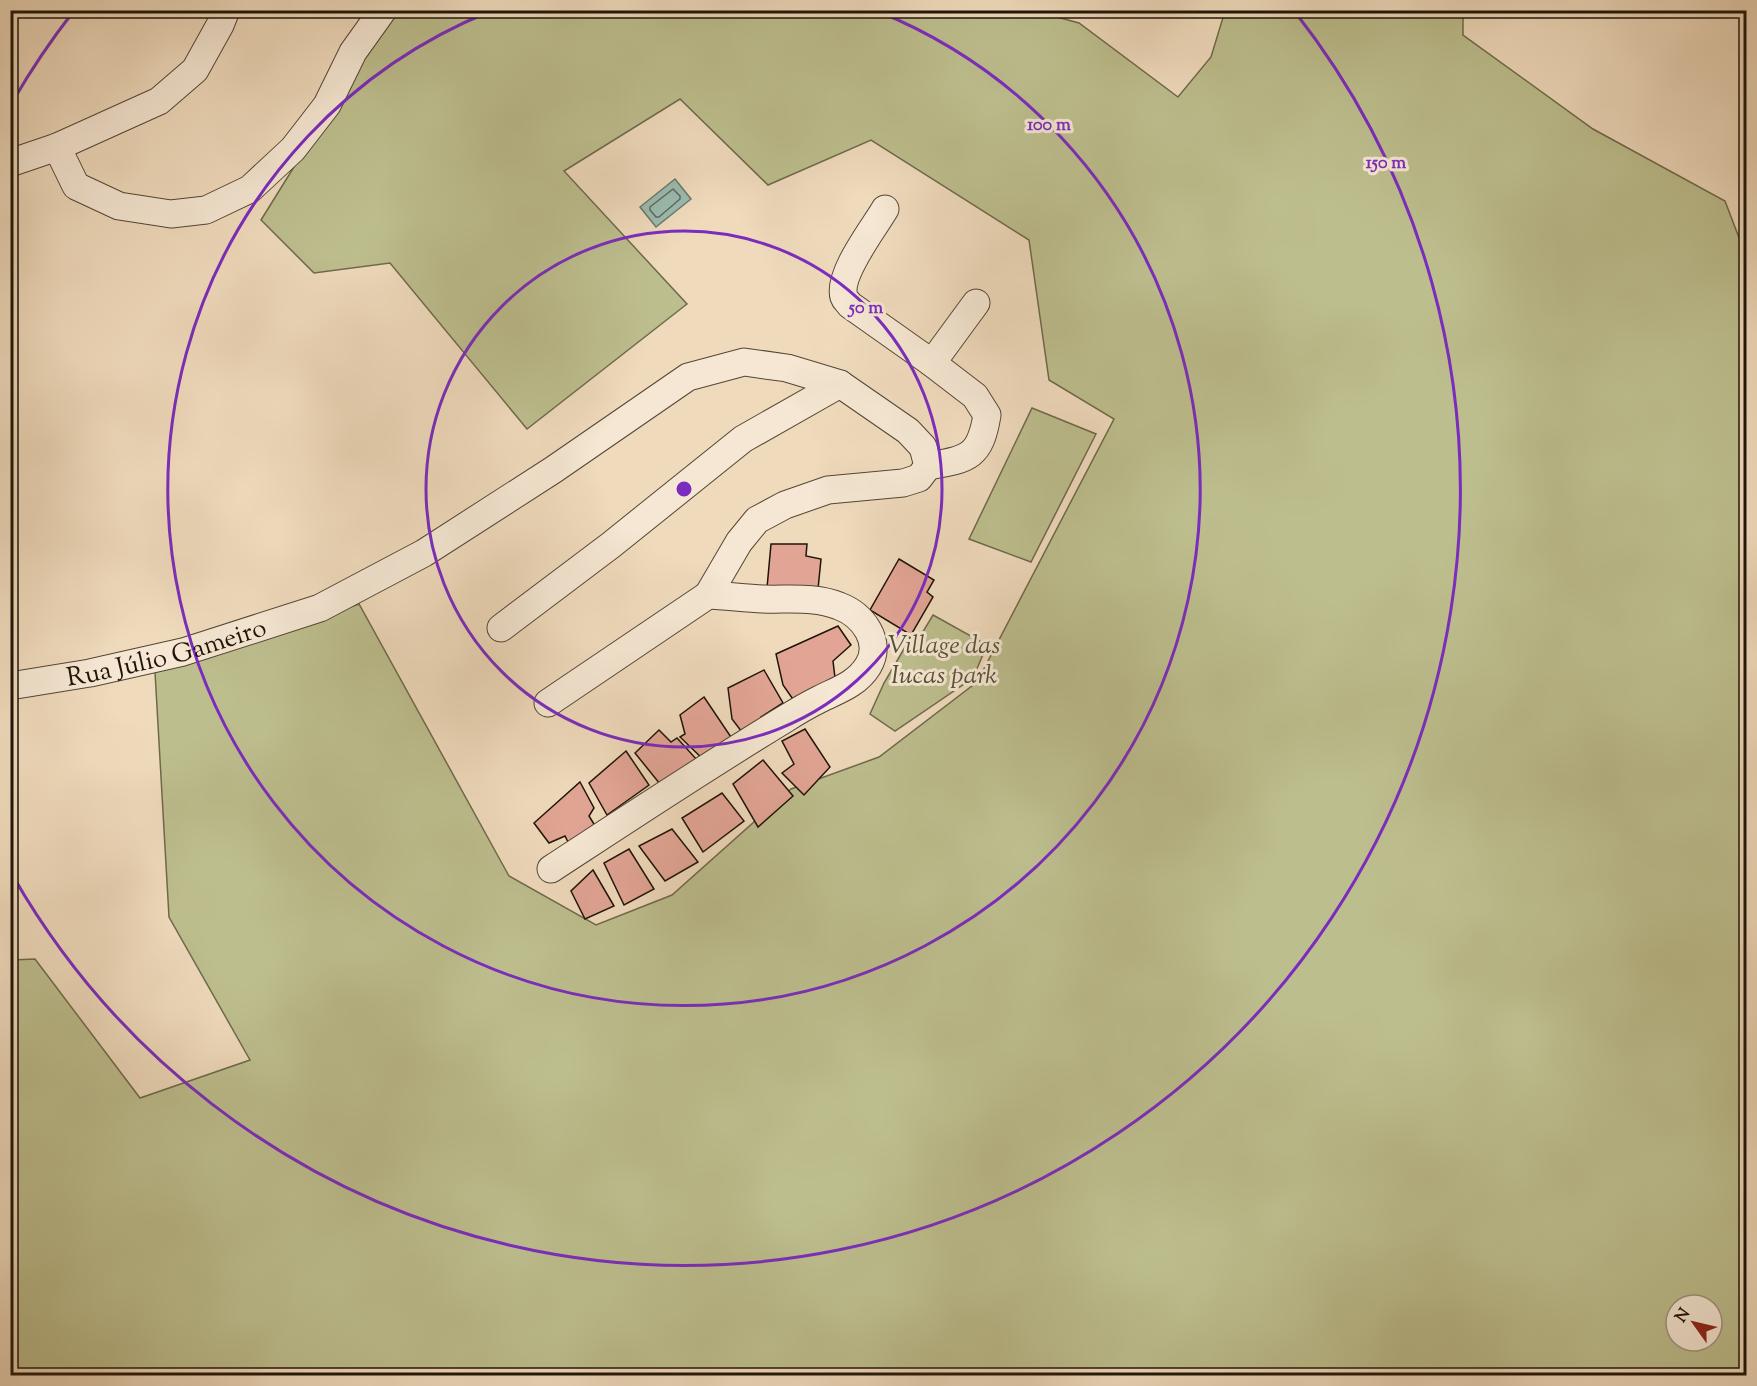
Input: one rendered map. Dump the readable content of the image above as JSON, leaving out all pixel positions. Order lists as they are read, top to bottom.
{
  "streets": {
    "street": ["Rua Júlio Gameiro"]
  },
  "parks": ["Village das Iucas park"],
  "north": "top left",
  "rings": ["100 m", "150 m", "50 m"]
}
